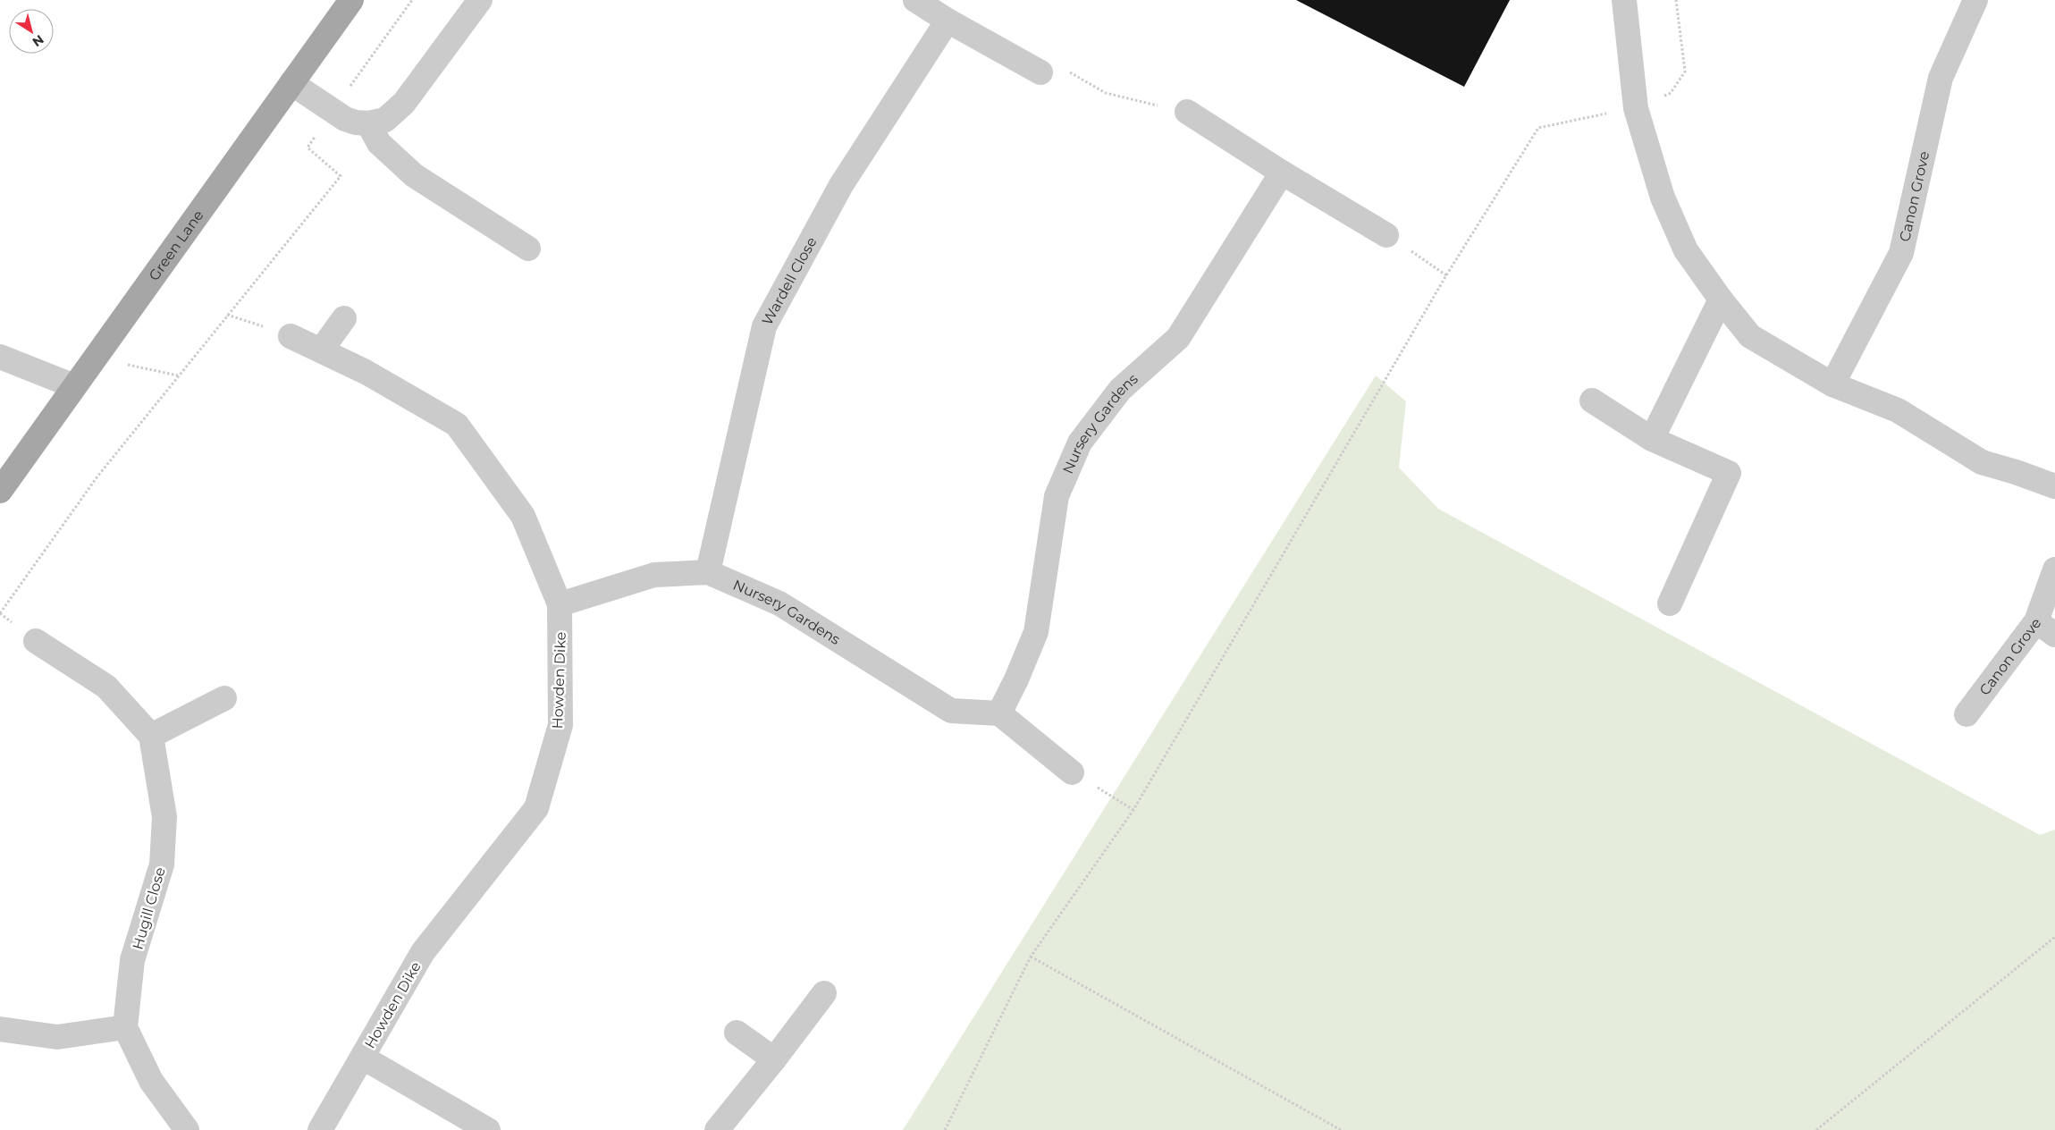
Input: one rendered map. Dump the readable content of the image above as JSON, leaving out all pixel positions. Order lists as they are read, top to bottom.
{
  "streets": {
    "main road": ["Green Lane"],
    "street": [
      "Canon Grove",
      "Wardell Close",
      "Nursery Gardens",
      "Howden Dike",
      "Hugill Close"
    ]
  },
  "crossings": [
    ["Wardell Close", "Nursery Gardens"],
    ["Nursery Gardens", "Howden Dike"]
  ],
  "north": "bottom right"
}
